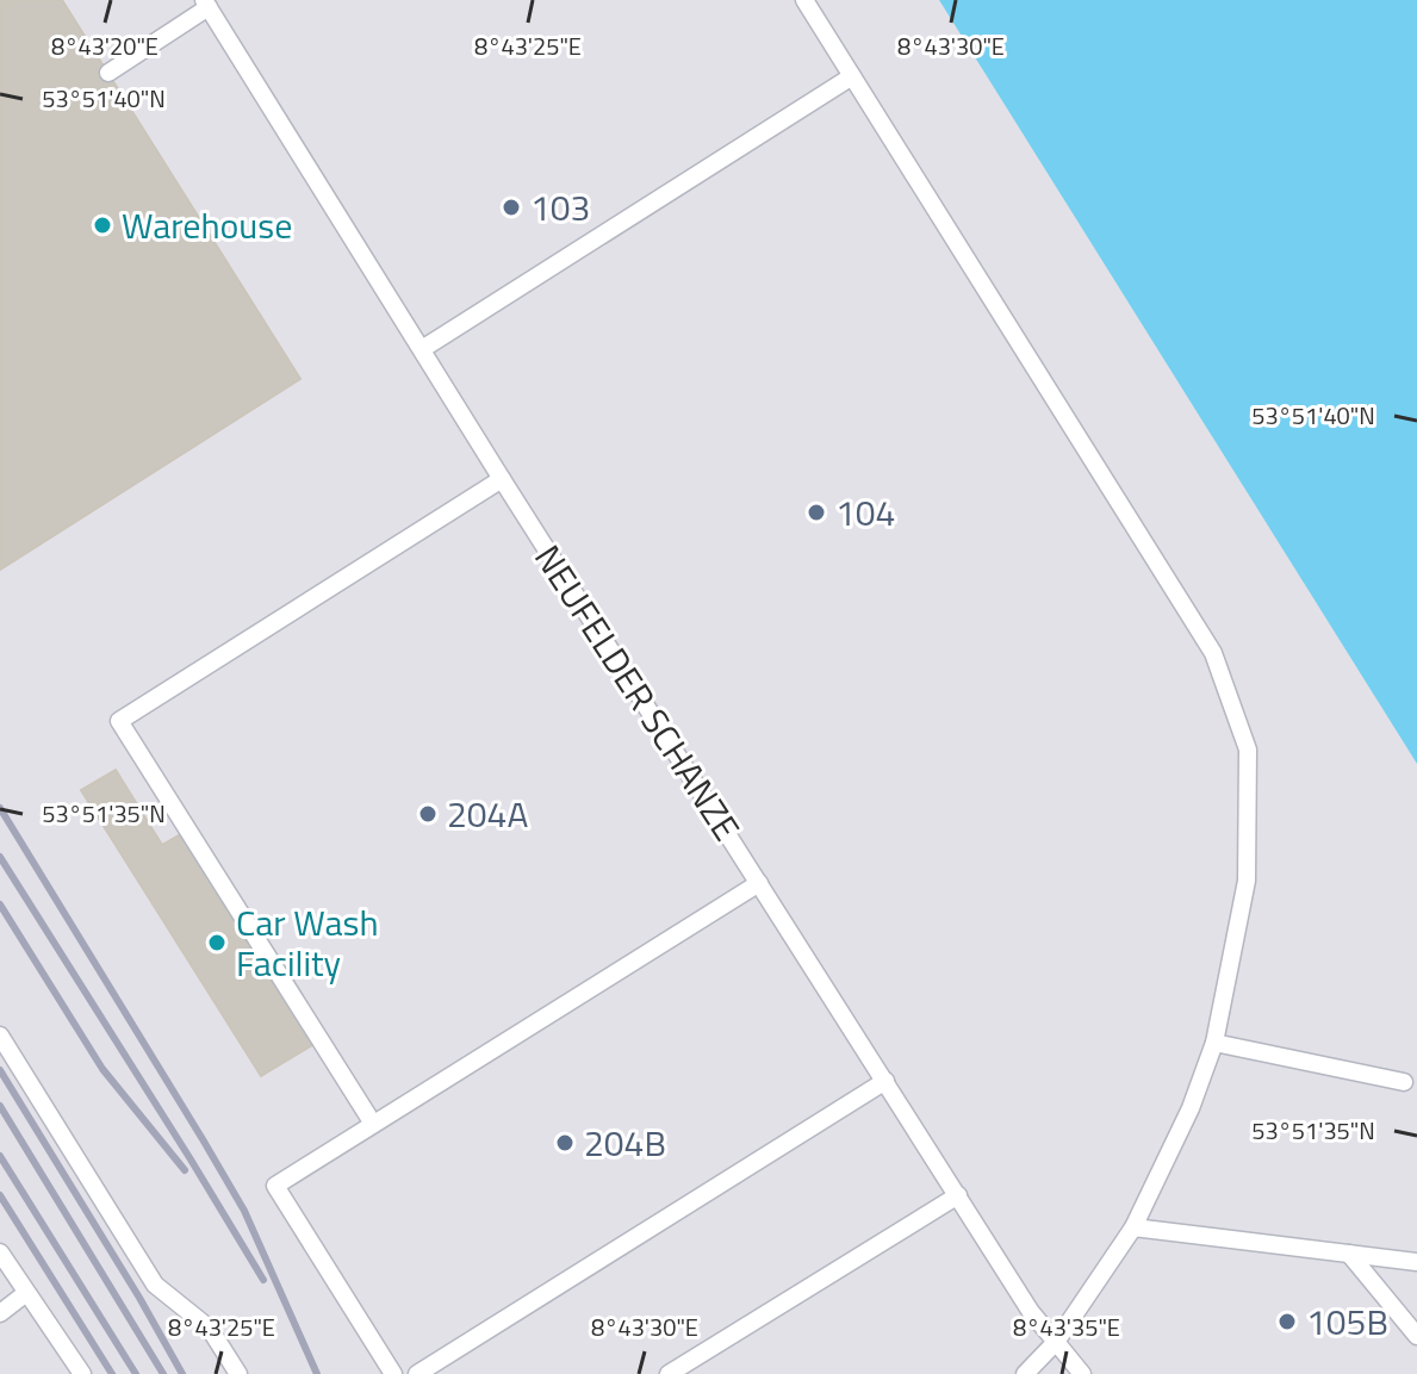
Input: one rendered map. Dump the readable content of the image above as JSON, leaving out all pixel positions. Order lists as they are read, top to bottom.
{
  "streets": {
    "lane": ["NEUFELDER SCHANZE"]
  },
  "places": [
    "103",
    "Warehouse",
    "104",
    "204A",
    "Car Wash Facility",
    "204B",
    "105B"
  ],
  "coordinates": [
    "8°43'20\"E",
    "8°43'25\"E",
    "8°43'30\"E",
    "53°51'40\"N",
    "53°51'35\"N",
    "8°43'35\"E"
  ]
}
